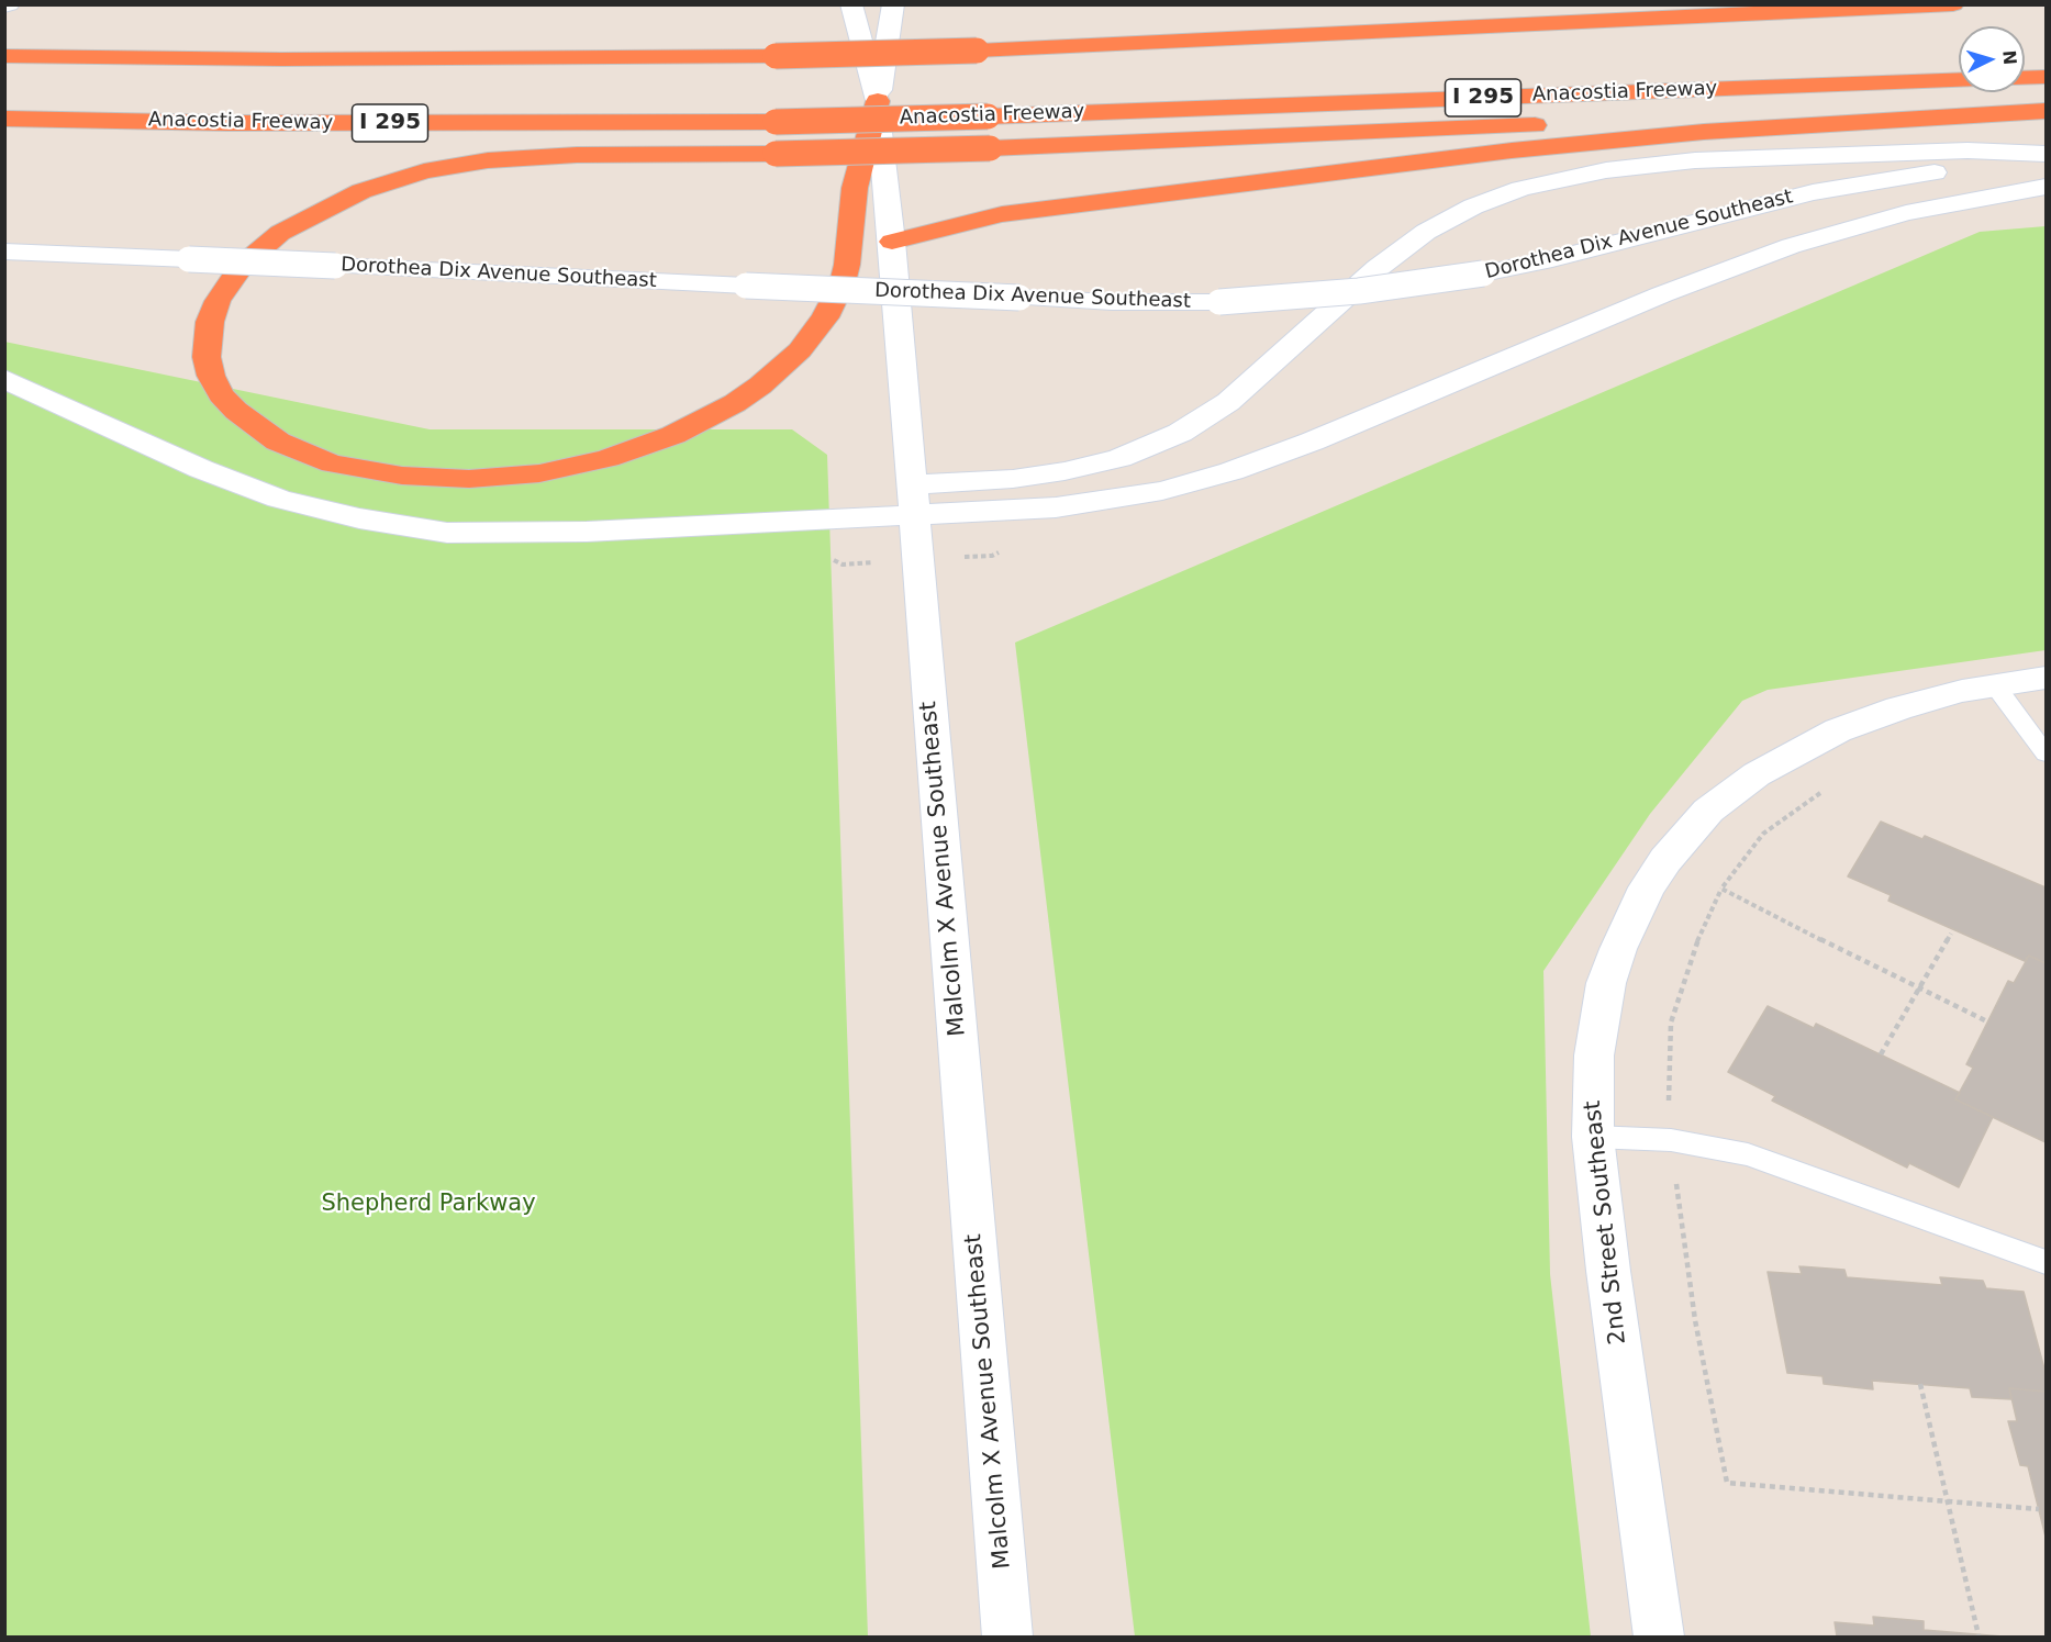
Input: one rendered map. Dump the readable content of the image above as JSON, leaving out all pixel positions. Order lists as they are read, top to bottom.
{
  "streets": {
    "highway": ["Anacostia Freeway", "I 295"],
    "main road": ["Dorothea Dix Avenue Southeast", "Malcolm X Avenue Southeast", "2nd Street Southeast"]
  },
  "parks": ["Shepherd Parkway"],
  "north": "right"
}
